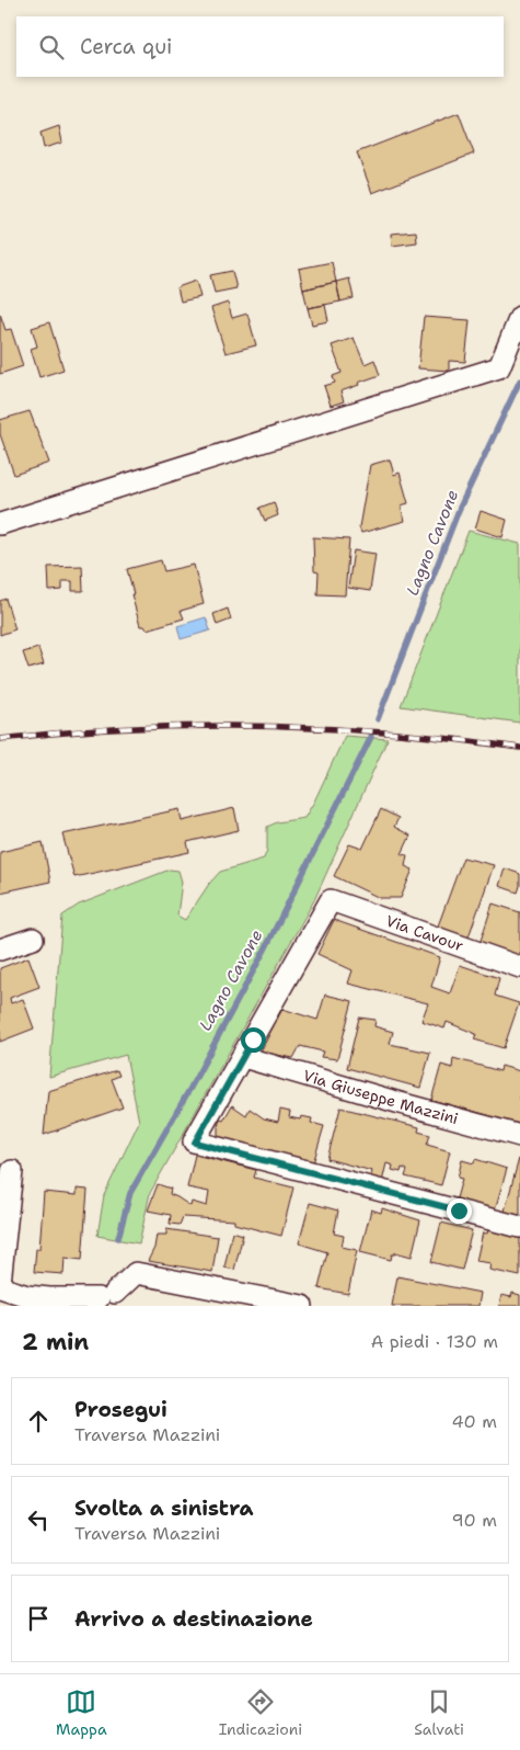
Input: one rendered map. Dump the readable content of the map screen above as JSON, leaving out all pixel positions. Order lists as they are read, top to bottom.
{
  "streets": {
    "street": ["Via Cavour", "Via Giuseppe Mazzini"]
  },
  "crossings": [
    ["Via Cavour", "Via Giuseppe Mazzini"]
  ],
  "water": ["Lagno Cavone"],
  "page": {
    "search": "Cerca qui",
    "heading": ["2 min", "A piedi · 130 m"],
    "list": [
      ["Prosegui", "Traversa Mazzini", "40 m"],
      ["Svolta a sinistra", "Traversa Mazzini", "90 m"],
      "Arrivo a destinazione"
    ],
    "nav": ["Mappa", "Indicazioni", "Salvati"]
  }
}
